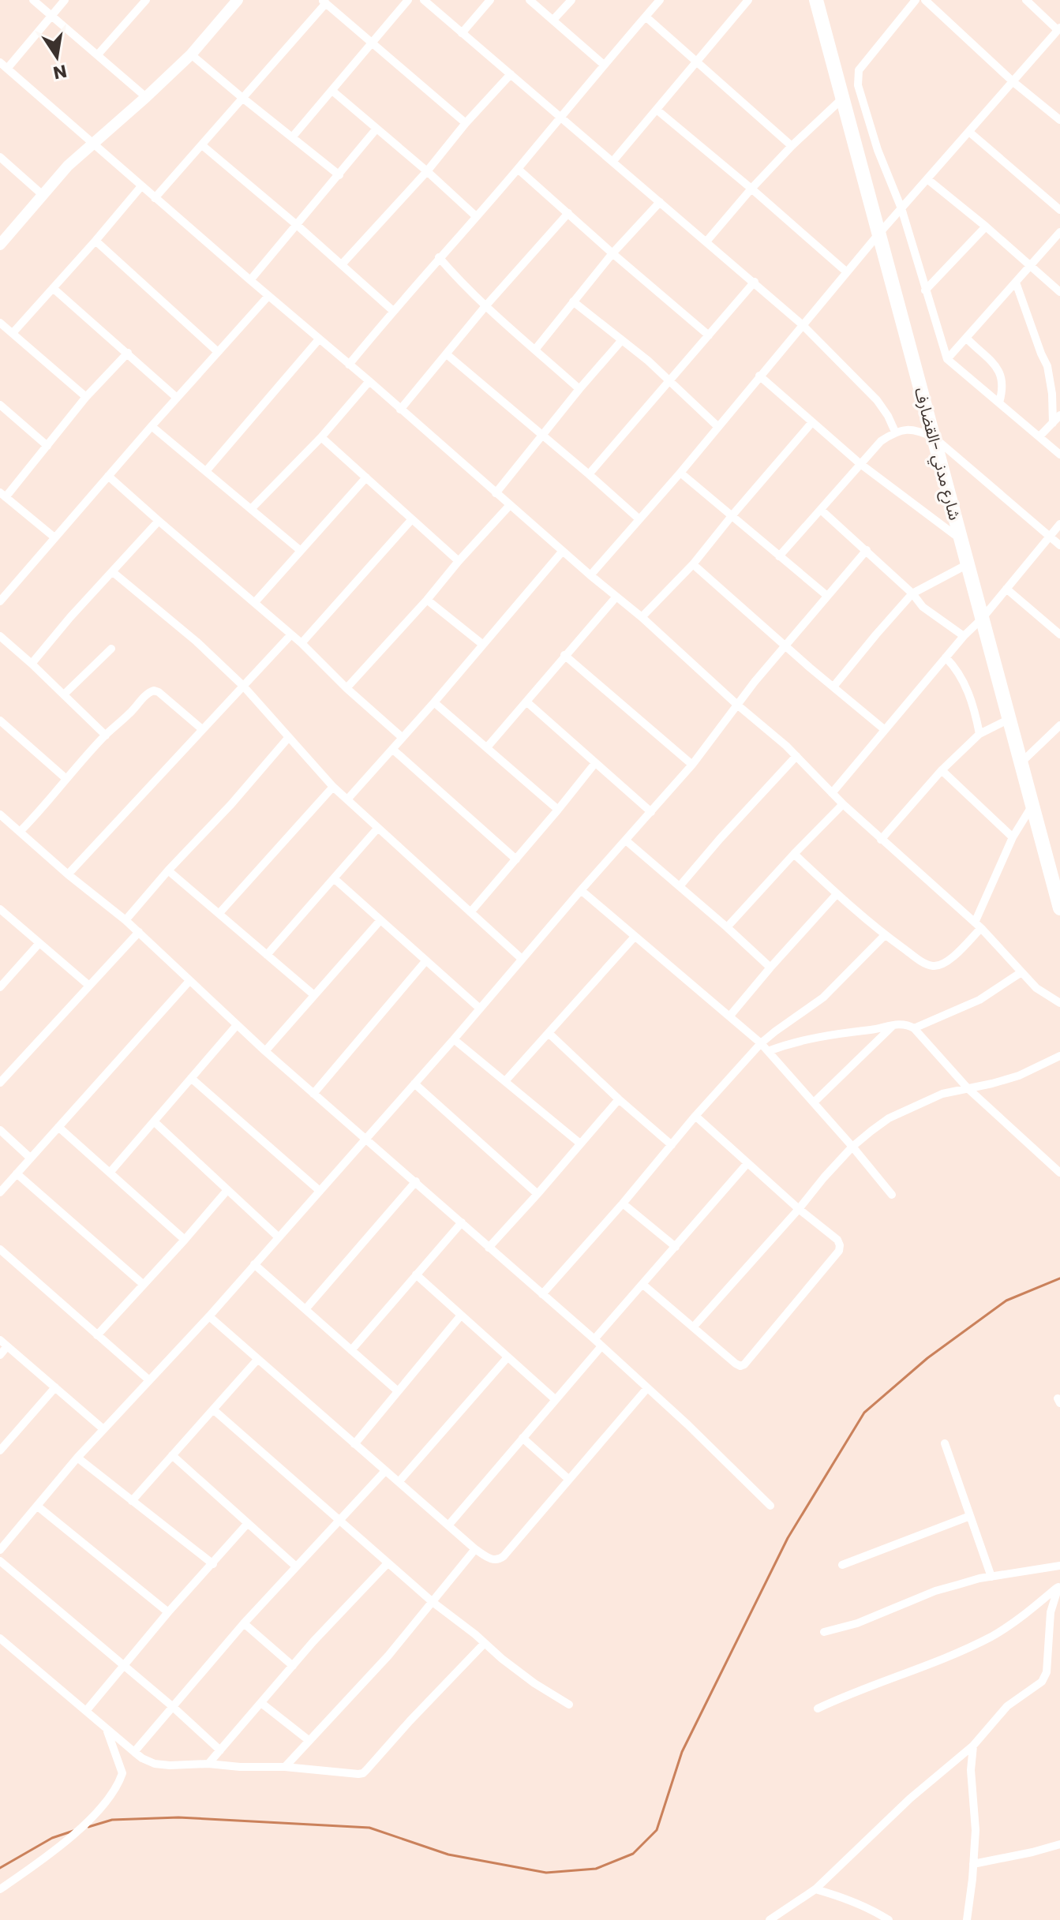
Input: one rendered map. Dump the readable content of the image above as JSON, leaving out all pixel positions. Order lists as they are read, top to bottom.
{
  "streets": {
    "highway": ["شارع مدني -القضارف"]
  },
  "north": "bottom"
}
